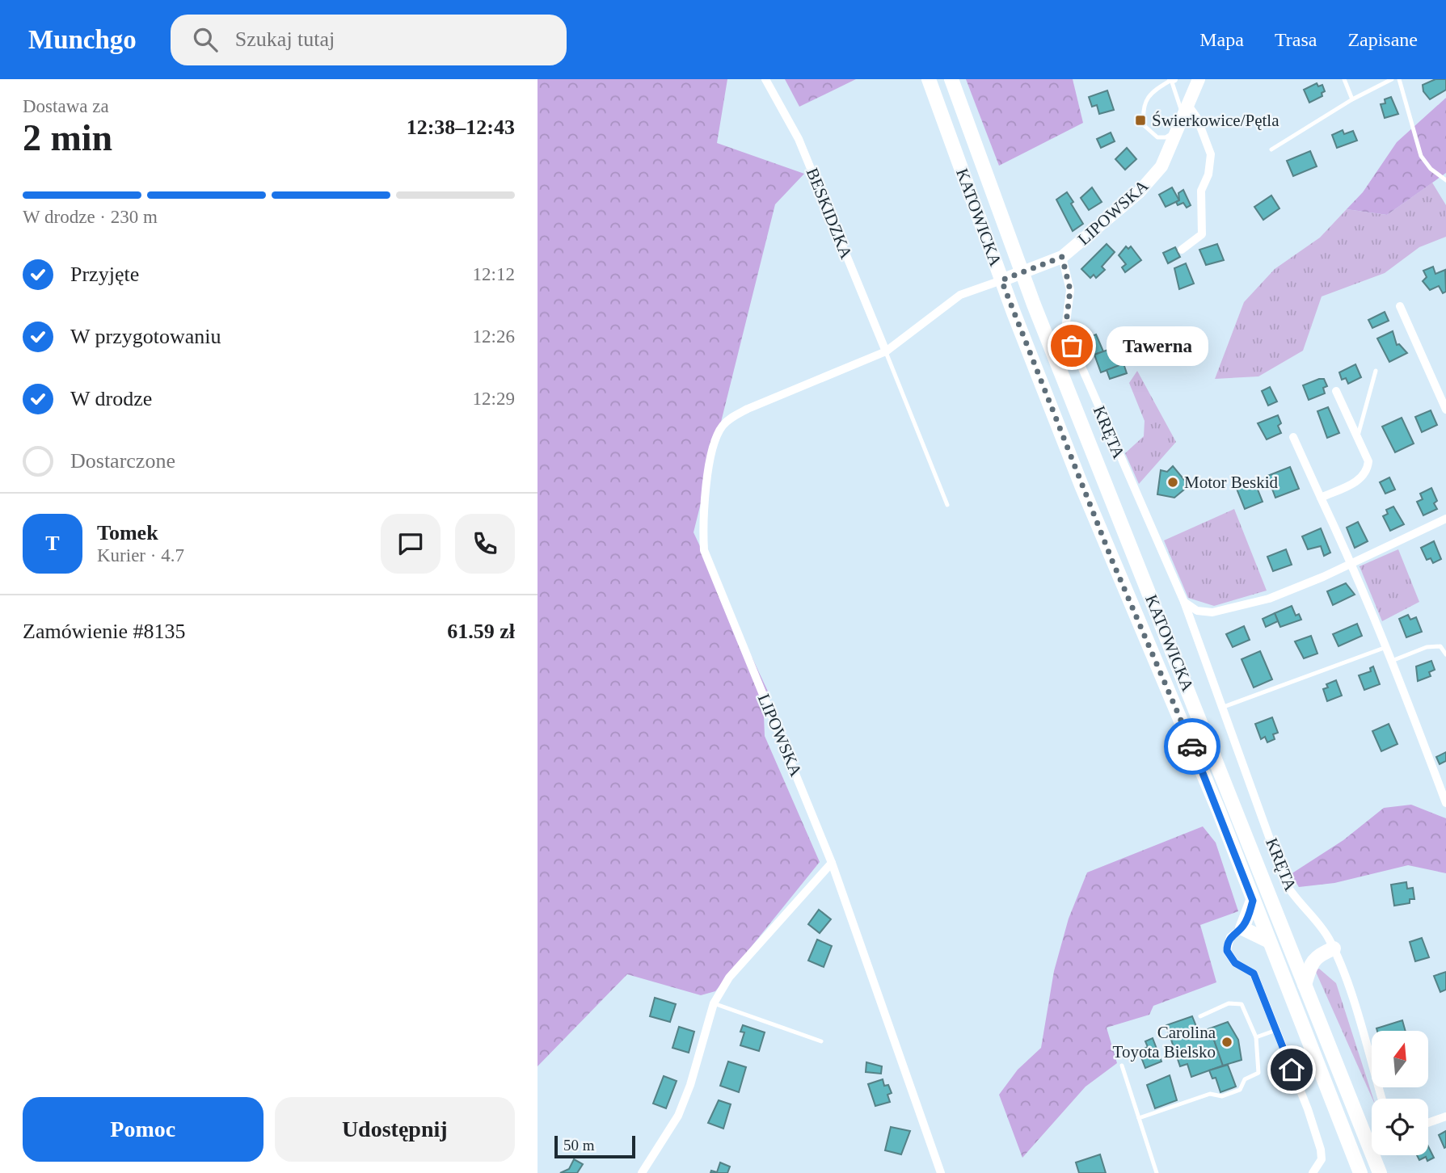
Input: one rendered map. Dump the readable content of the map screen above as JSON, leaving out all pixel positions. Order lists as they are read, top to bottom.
{
  "streets": {
    "main road": ["KATOWICKA"],
    "street": ["LIPOWSKA", "BESKIDZKA", "KRĘTA"]
  },
  "crossings": [
    ["LIPOWSKA", "BESKIDZKA"],
    ["LIPOWSKA", "KATOWICKA"],
    ["LIPOWSKA", "KRĘTA"]
  ],
  "places": {
    "transit": ["Świerkowice/Pętla"],
    "other": ["Tawerna", "Motor Beskid", "Carolina Toyota Bielsko"]
  },
  "scale_bar": "50 m",
  "north": "top",
  "page": {
    "header": "Munchgo",
    "search": "Szukaj tutaj",
    "nav": ["Mapa", "Trasa", "Zapisane"],
    "heading": ["2 min", "Dostawa za", "12:38–12:43"],
    "panel": [
      "Tomek",
      "Kurier · 4.7",
      "Zamówienie #8135",
      "61.59 zł"
    ],
    "bar": "W drodze · 230 m",
    "list": [
      ["Przyjęte", "12:12"],
      ["W przygotowaniu", "12:26"],
      ["W drodze", "12:29"],
      "Dostarczone"
    ],
    "bubble": "Tawerna",
    "round": "T",
    "buttons": ["Pomoc", "Udostępnij"],
    "scale": "50 m"
  }
}
